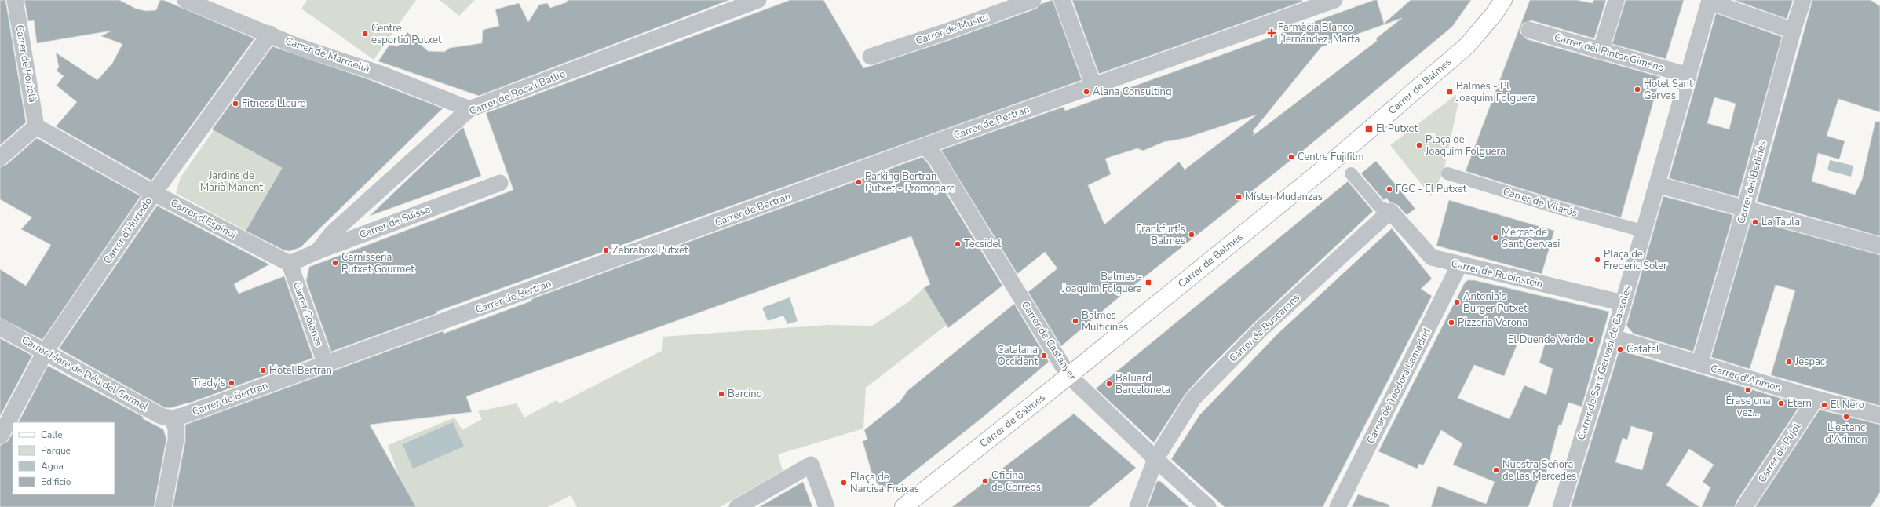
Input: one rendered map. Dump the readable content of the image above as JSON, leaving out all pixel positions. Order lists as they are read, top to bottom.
{
  "streets": {
    "main road": ["Carrer de Balmes"],
    "street": [
      "Carrer de Musitu",
      "Carrer del Pintor Gimeno",
      "Carrer de Marmellà",
      "Carrer de Portolà",
      "Carrer de Roca i Batlle",
      "Carrer de Bertran",
      "Carrer del Berlinès",
      "Carrer de Vilarós",
      "Carrer d'Espinoi",
      "Carrer de Suïssa",
      "Carrer d'Hurtado",
      "Carrer de Rubinstein",
      "Carrer Solanes",
      "Carrer de Buscarons",
      "Carrer de Castanyer",
      "Carrer de Sant Gervasi de Cassoles",
      "Carrer Mare de Déu del Carmel",
      "Carrer d'Arimon",
      "Carrer de Teodora Lamadrid",
      "Carrer de Pujol"
    ]
  },
  "crossings": [
    ["Carrer del Pintor Gimeno", "Carrer de Sant Gervasi de Cassoles"],
    ["Carrer de Marmellà", "Carrer de Roca i Batlle"],
    ["Carrer de Marmellà", "Carrer d'Hurtado"],
    ["Carrer de Portolà", "Carrer d'Espinoi"],
    ["Carrer de Balmes", "Carrer de Castanyer"],
    ["Carrer de Roca i Batlle", "Carrer de Suïssa"],
    ["Carrer de Bertran", "Carrer Solanes"],
    ["Carrer de Bertran", "Carrer de Castanyer"],
    ["Carrer de Bertran", "Carrer Mare de Déu del Carmel"],
    ["Carrer del Berlinès", "Carrer d'Arimon"],
    ["Carrer d'Espinoi", "Carrer de Suïssa"],
    ["Carrer d'Espinoi", "Carrer d'Hurtado"],
    ["Carrer d'Espinoi", "Carrer Solanes"],
    ["Carrer de Suïssa", "Carrer Solanes"],
    ["Carrer d'Hurtado", "Carrer Mare de Déu del Carmel"],
    ["Carrer de Rubinstein", "Carrer de Buscarons"],
    ["Carrer de Rubinstein", "Carrer de Sant Gervasi de Cassoles"],
    ["Carrer de Rubinstein", "Carrer de Teodora Lamadrid"],
    ["Carrer de Buscarons", "Carrer de Castanyer"],
    ["Carrer de Sant Gervasi de Cassoles", "Carrer d'Arimon"],
    ["Carrer d'Arimon", "Carrer de Pujol"]
  ],
  "parks": ["Jardins de Marià Manent"],
  "places": {
    "health": ["Farmàcia Blanco Hernández, Marta"],
    "other": [
      "Centre esportiu Putxet",
      "Hotel Sant Gervasi",
      "Alana Consulting",
      "Fitness Lleure",
      "Plaça de Joaquim Folguera",
      "Centre Fujifilm",
      "Parking Bertran Putxet - Promoparc",
      "FGC - El Putxet",
      "Míster Mudanzas",
      "La Taula",
      "Frankfurt's Balmes",
      "Mercat de Sant Gervasi",
      "Tecsidel",
      "Zebrabox Putxet",
      "Plaça de Frederic Soler",
      "Carnisseria Putxet Gourmet",
      "Antonia's Burger Putxet",
      "Balmes Multicines",
      "Pizzeria Verona",
      "El Duende Verde",
      "Catafal",
      "Catalana Occident",
      "Jespac",
      "Hotel Bertran",
      "Trady's",
      "Baluard Barceloneta",
      "Érase una vez...",
      "Barcino",
      "Etern",
      "El Nero",
      "L'estanc d'Arimon",
      "Nuestra Señora de las Mercedes",
      "Oficina de Correos",
      "Plaça de Narcisa Freixas"
    ],
    "transit": ["Balmes - Pl Joaquim Folguera", "El Putxet", "Balmes - Joaquim Folguera"]
  },
  "legend": [
    "Calle",
    "Parque",
    "Agua",
    "Edificio"
  ]
}
